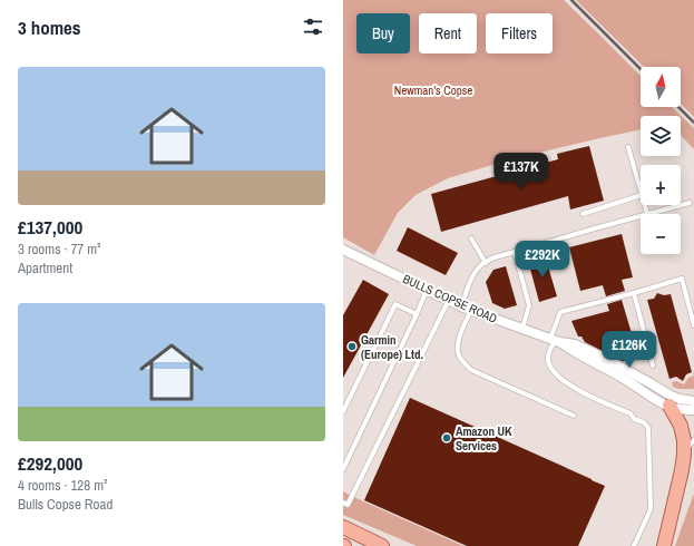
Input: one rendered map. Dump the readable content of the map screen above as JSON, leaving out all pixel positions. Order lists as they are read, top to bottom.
{
  "streets": {
    "street": ["BULLS COPSE ROAD"]
  },
  "parks": ["Newman's Copse"],
  "places": ["Garmin (Europe) Ltd.", "Amazon UK Services"],
  "north": "top",
  "page": {
    "heading": "3 homes",
    "chip": ["Buy", "Rent", "Filters"],
    "list": [
      {
        "name": "£137,000",
        "note": "3 rooms · 77 m² · Apartment"
      },
      {
        "name": "£292,000",
        "note": "4 rooms · 128 m² · Bulls Copse Road"
      }
    ],
    "map_buttons": ["+", "−"],
    "price": ["£137K", "£292K", "£126K"]
  }
}
